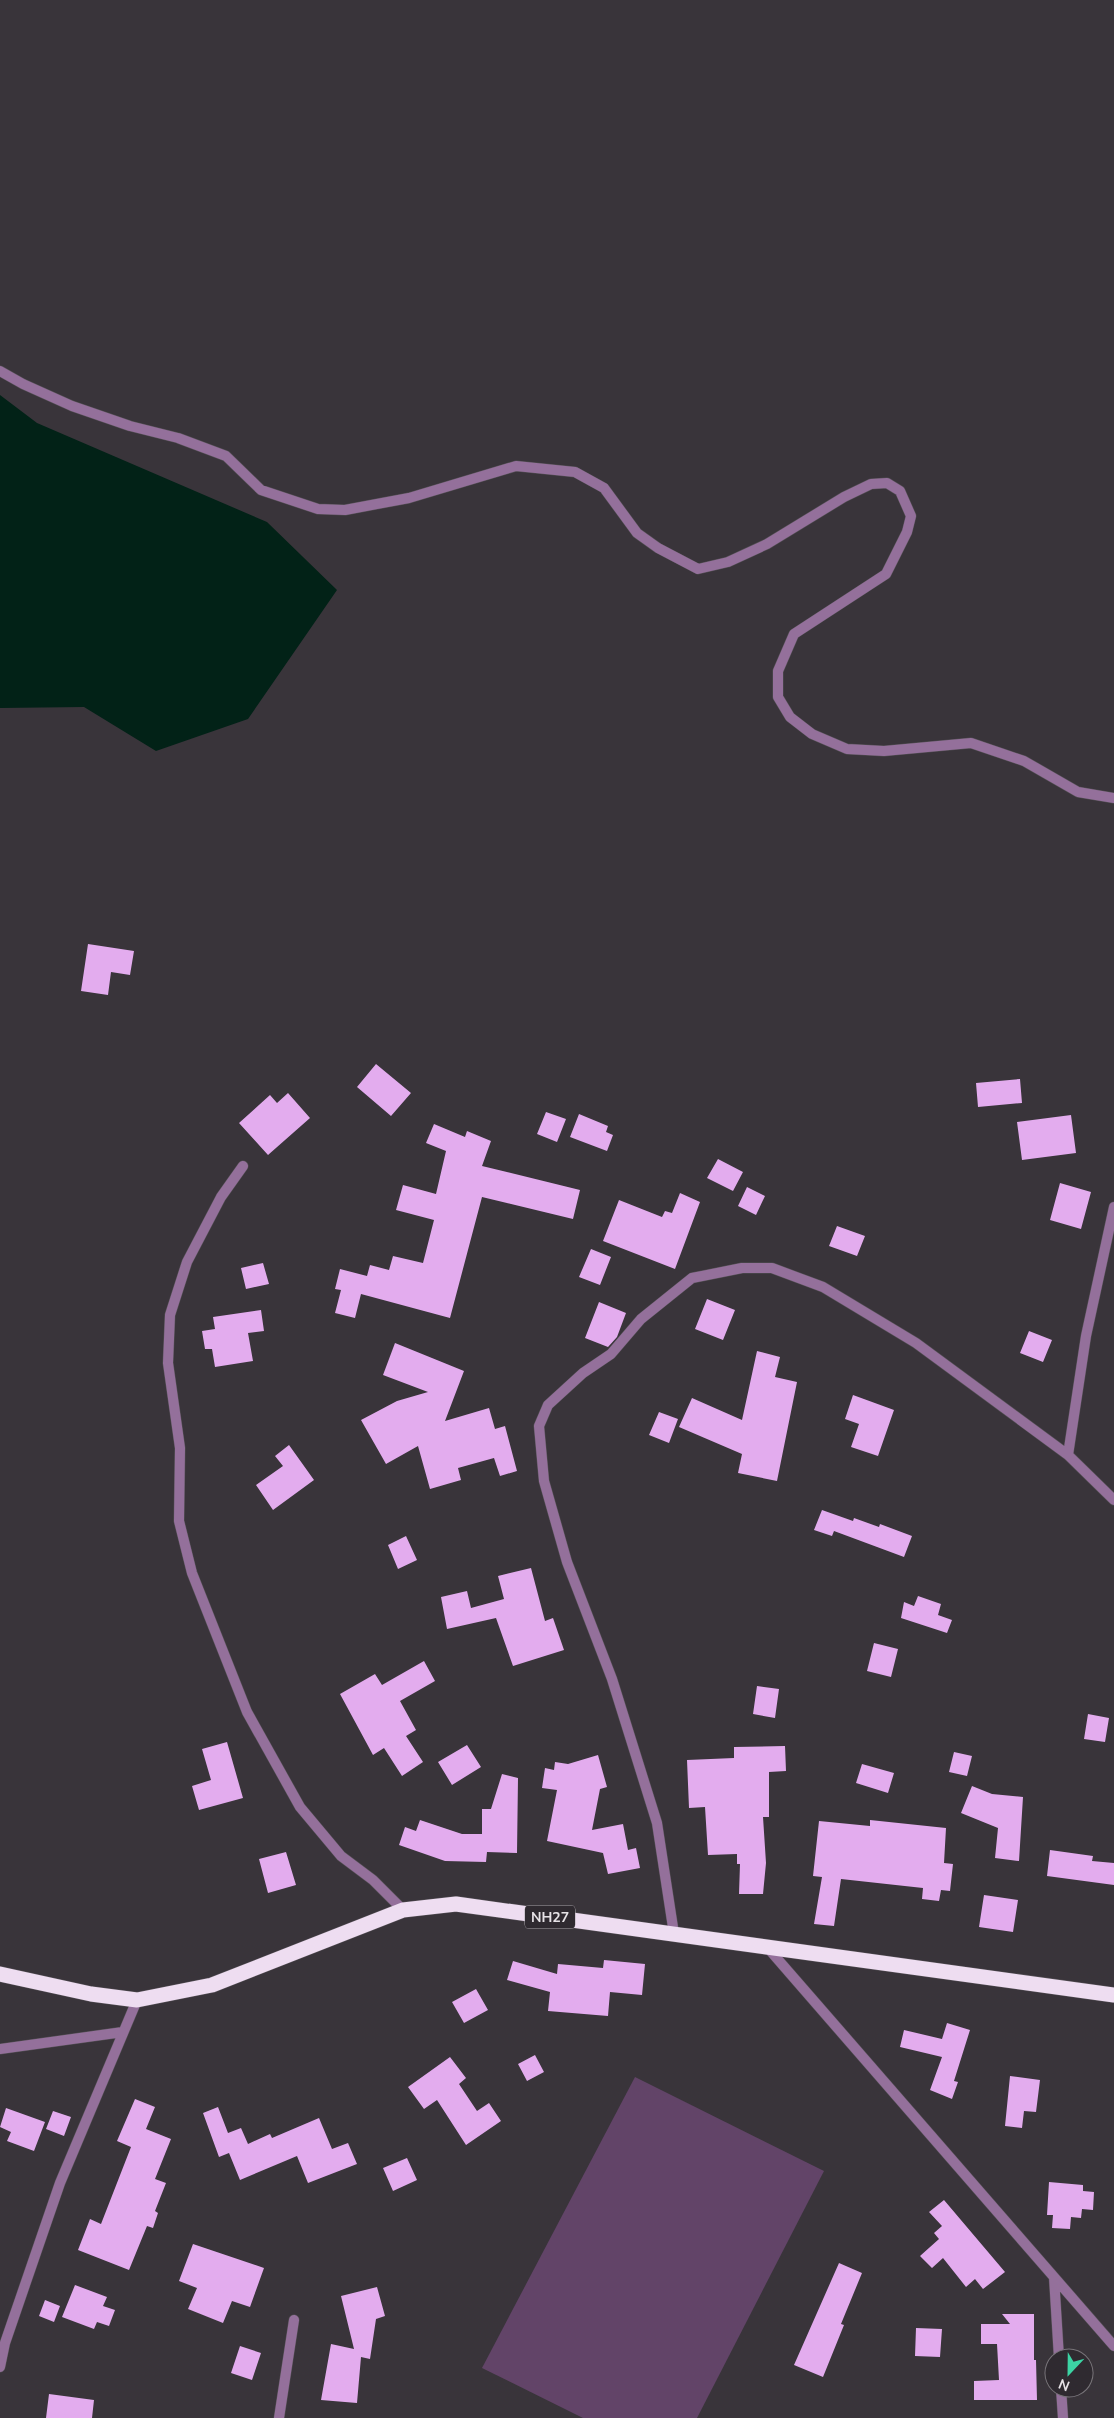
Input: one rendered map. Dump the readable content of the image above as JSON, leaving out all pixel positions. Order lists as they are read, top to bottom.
{
  "streets": {
    "highway": ["NH27"]
  },
  "north": "bottom"
}
